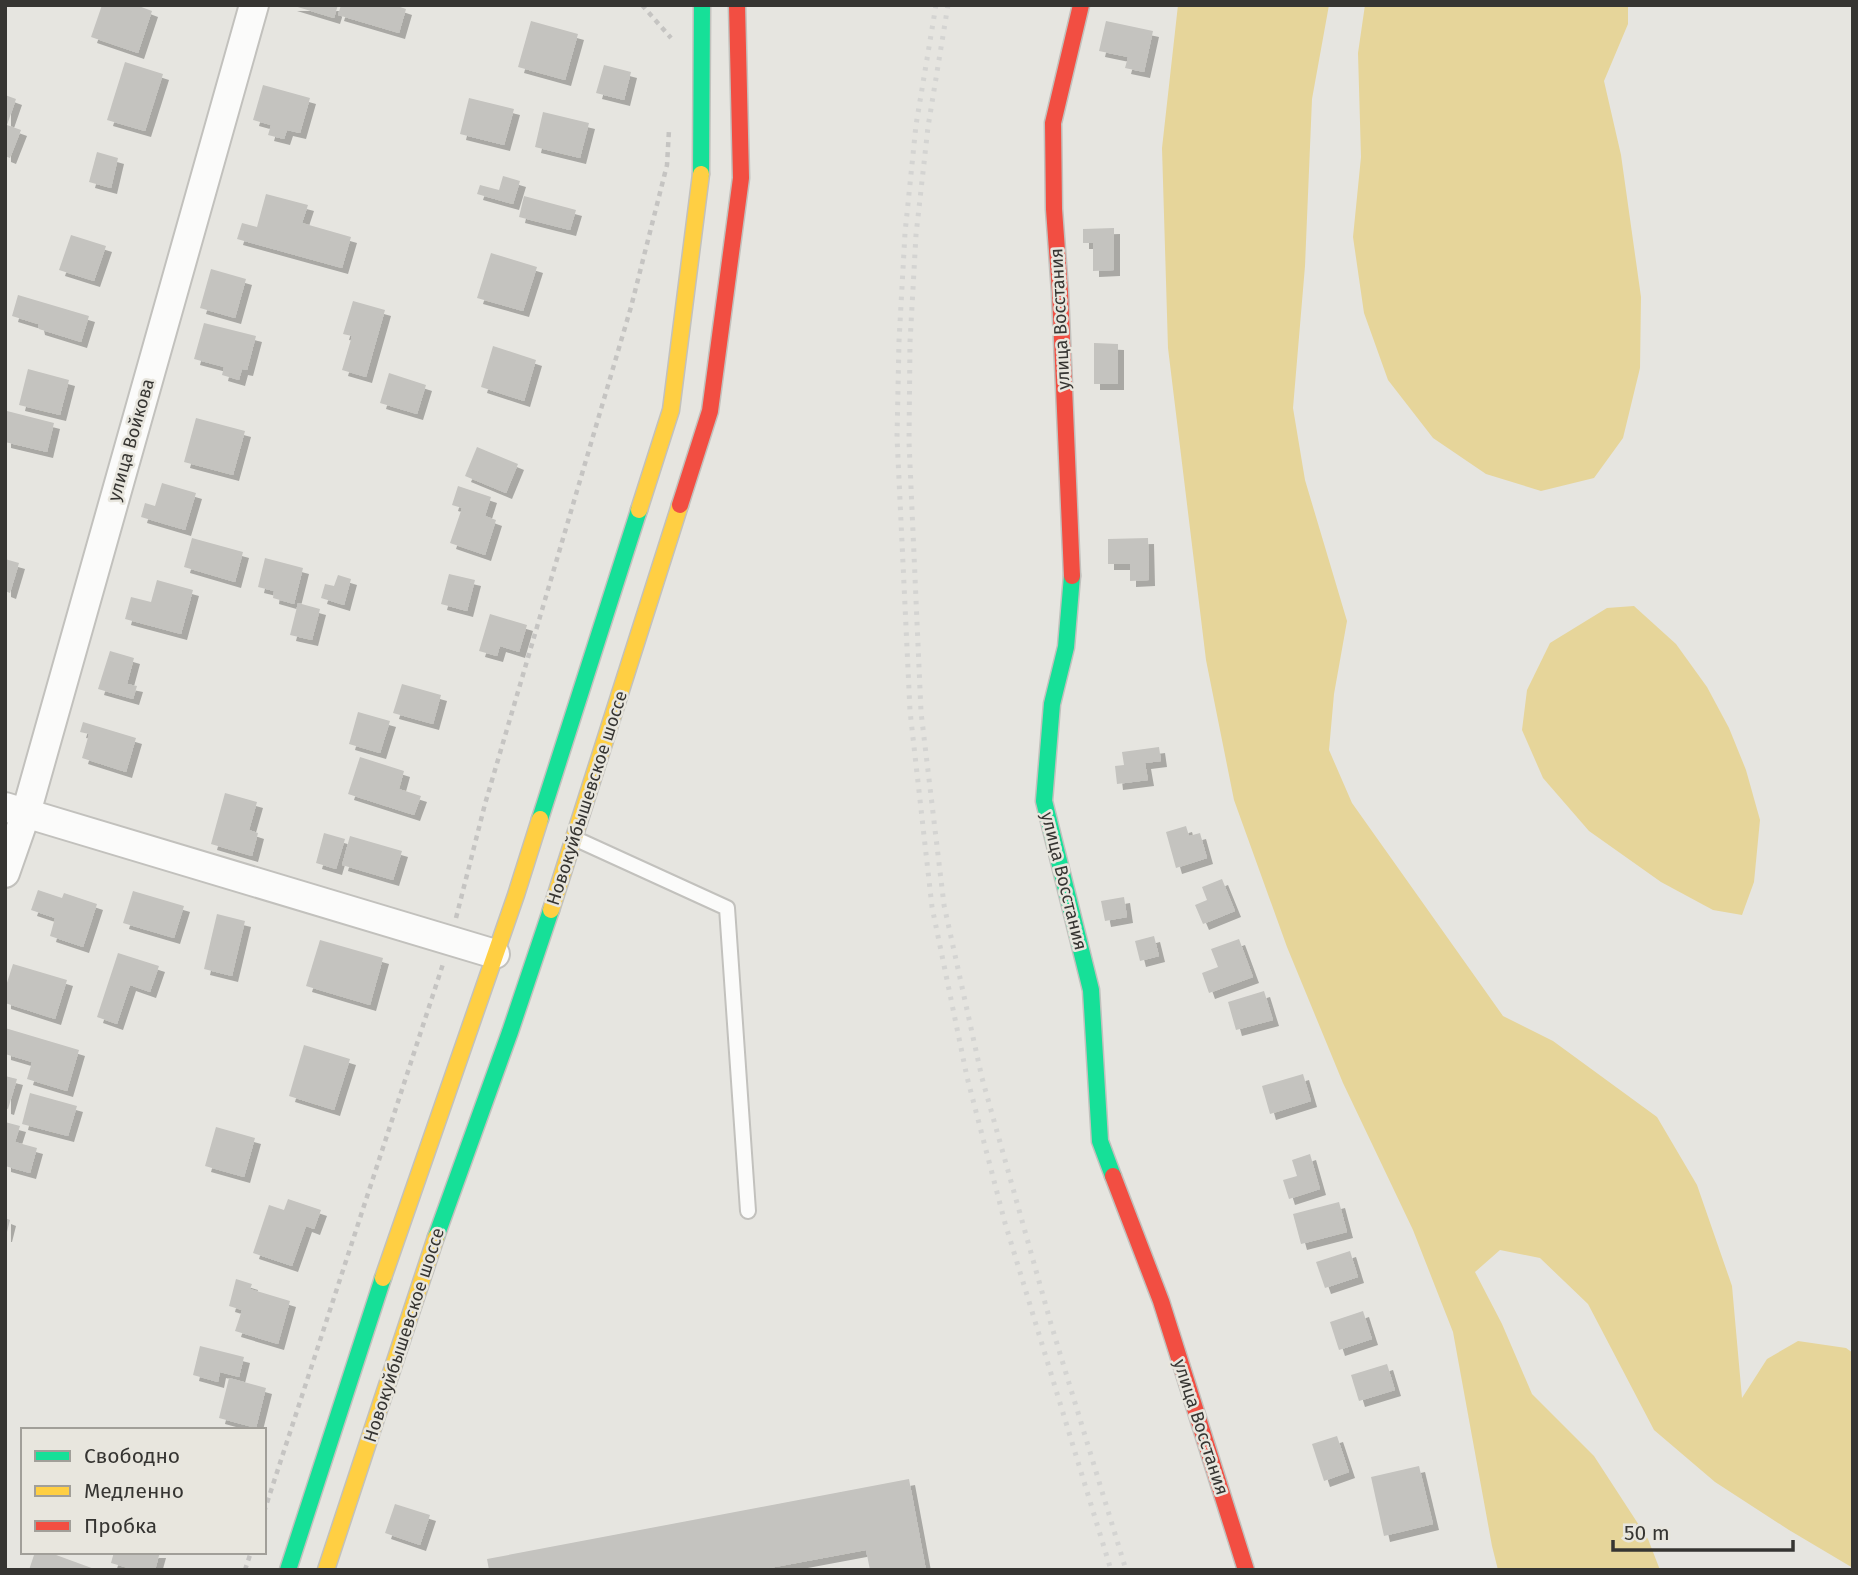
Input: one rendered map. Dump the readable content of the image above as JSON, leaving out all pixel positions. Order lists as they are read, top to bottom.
{
  "streets": {
    "main road": ["улица Восстания", "Новокуйбышевское шоссе"],
    "street": ["улица Войкова"]
  },
  "legend": ["Свободно", "Медленно", "Пробка"],
  "scale_bar": "50 m"
}
